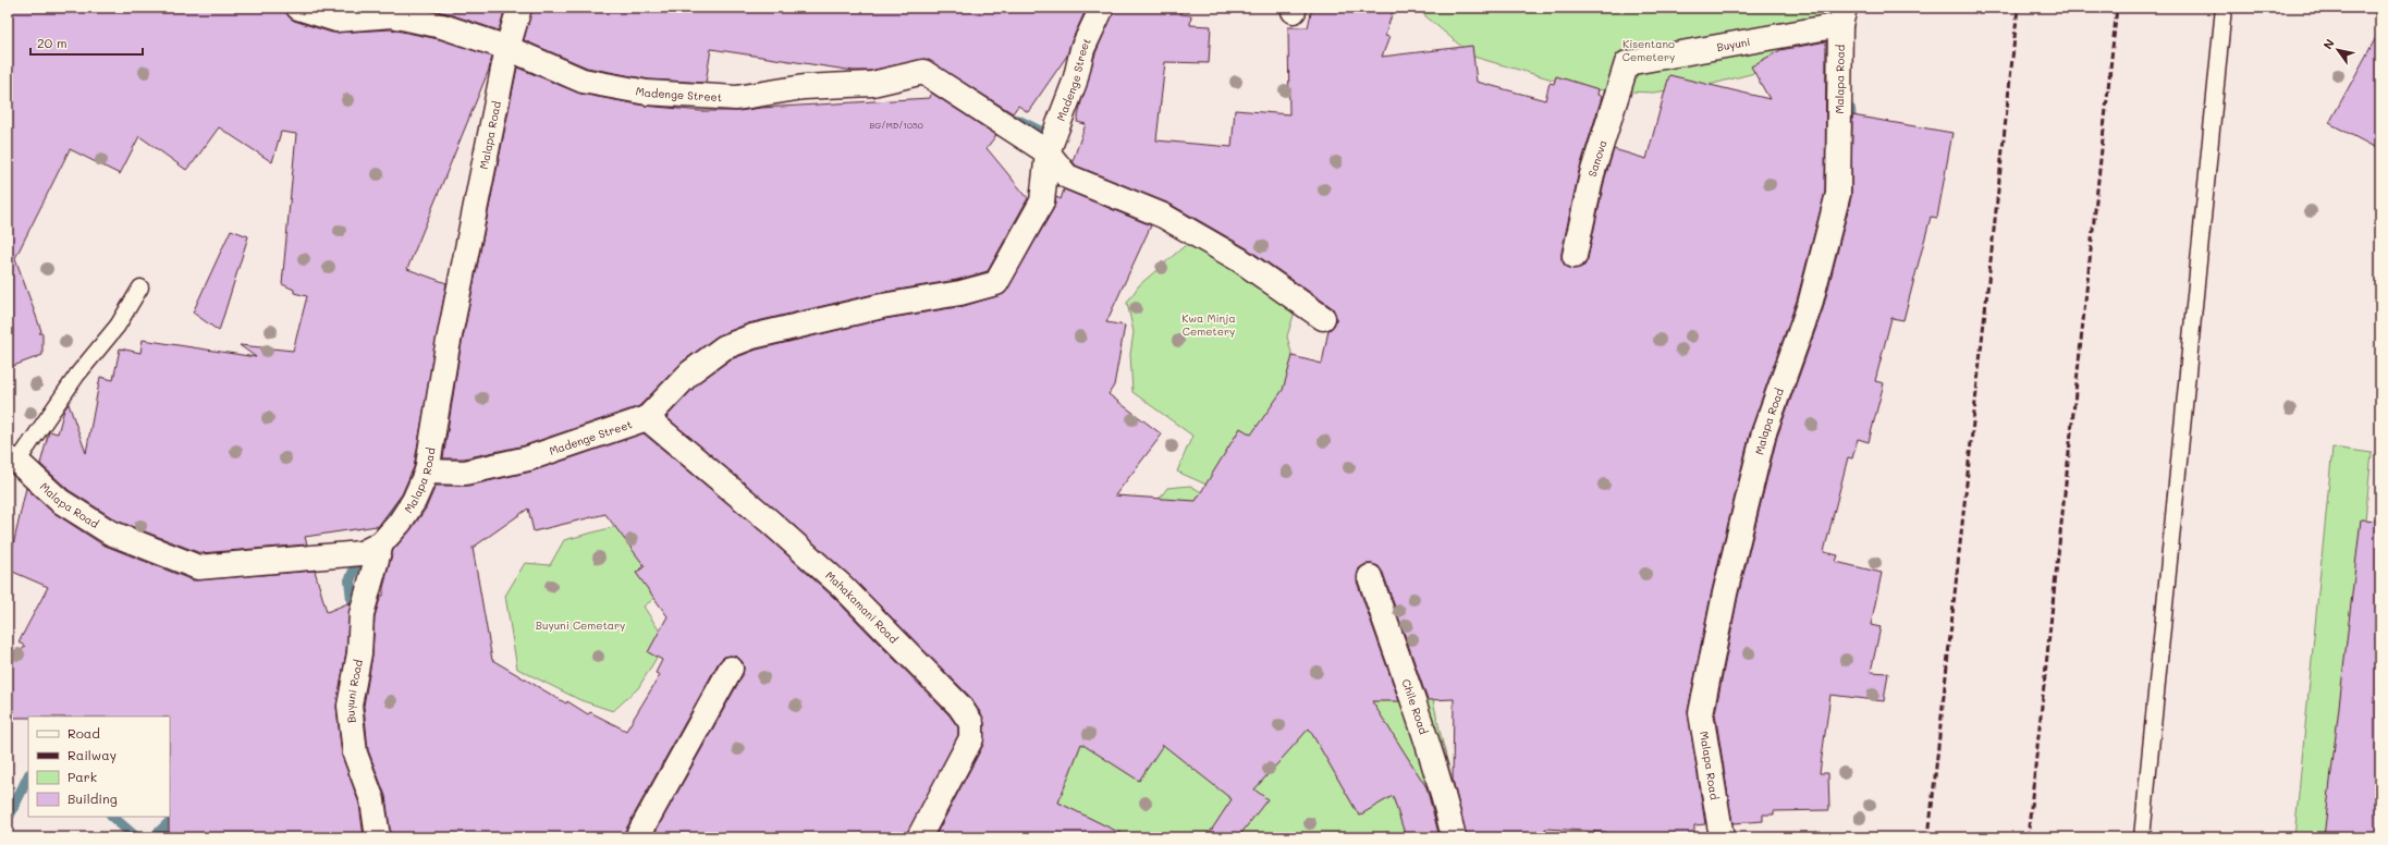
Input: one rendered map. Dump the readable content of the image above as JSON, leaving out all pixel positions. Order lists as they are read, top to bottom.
{
  "streets": {
    "street": [
      "Buyuni",
      "Madenge Street",
      "Malapa Road",
      "Sanova",
      "Mahakamani Road",
      "Buyuni Road",
      "Chile Road"
    ]
  },
  "crossings": [
    ["Buyuni", "Malapa Road"],
    ["Buyuni", "Sanova"],
    ["Madenge Street", "Malapa Road"],
    ["Madenge Street", "Mahakamani Road"],
    ["Malapa Road", "Buyuni Road"]
  ],
  "parks": ["Kisentano Cemetery", "Kwa Minja Cemetery", "Buyuni Cemetary"],
  "house_numbers": ["BG/MD/1050"],
  "legend": [
    "Road",
    "Railway",
    "Park",
    "Building"
  ],
  "scale_bar": "20 m",
  "north": "top left"
}
